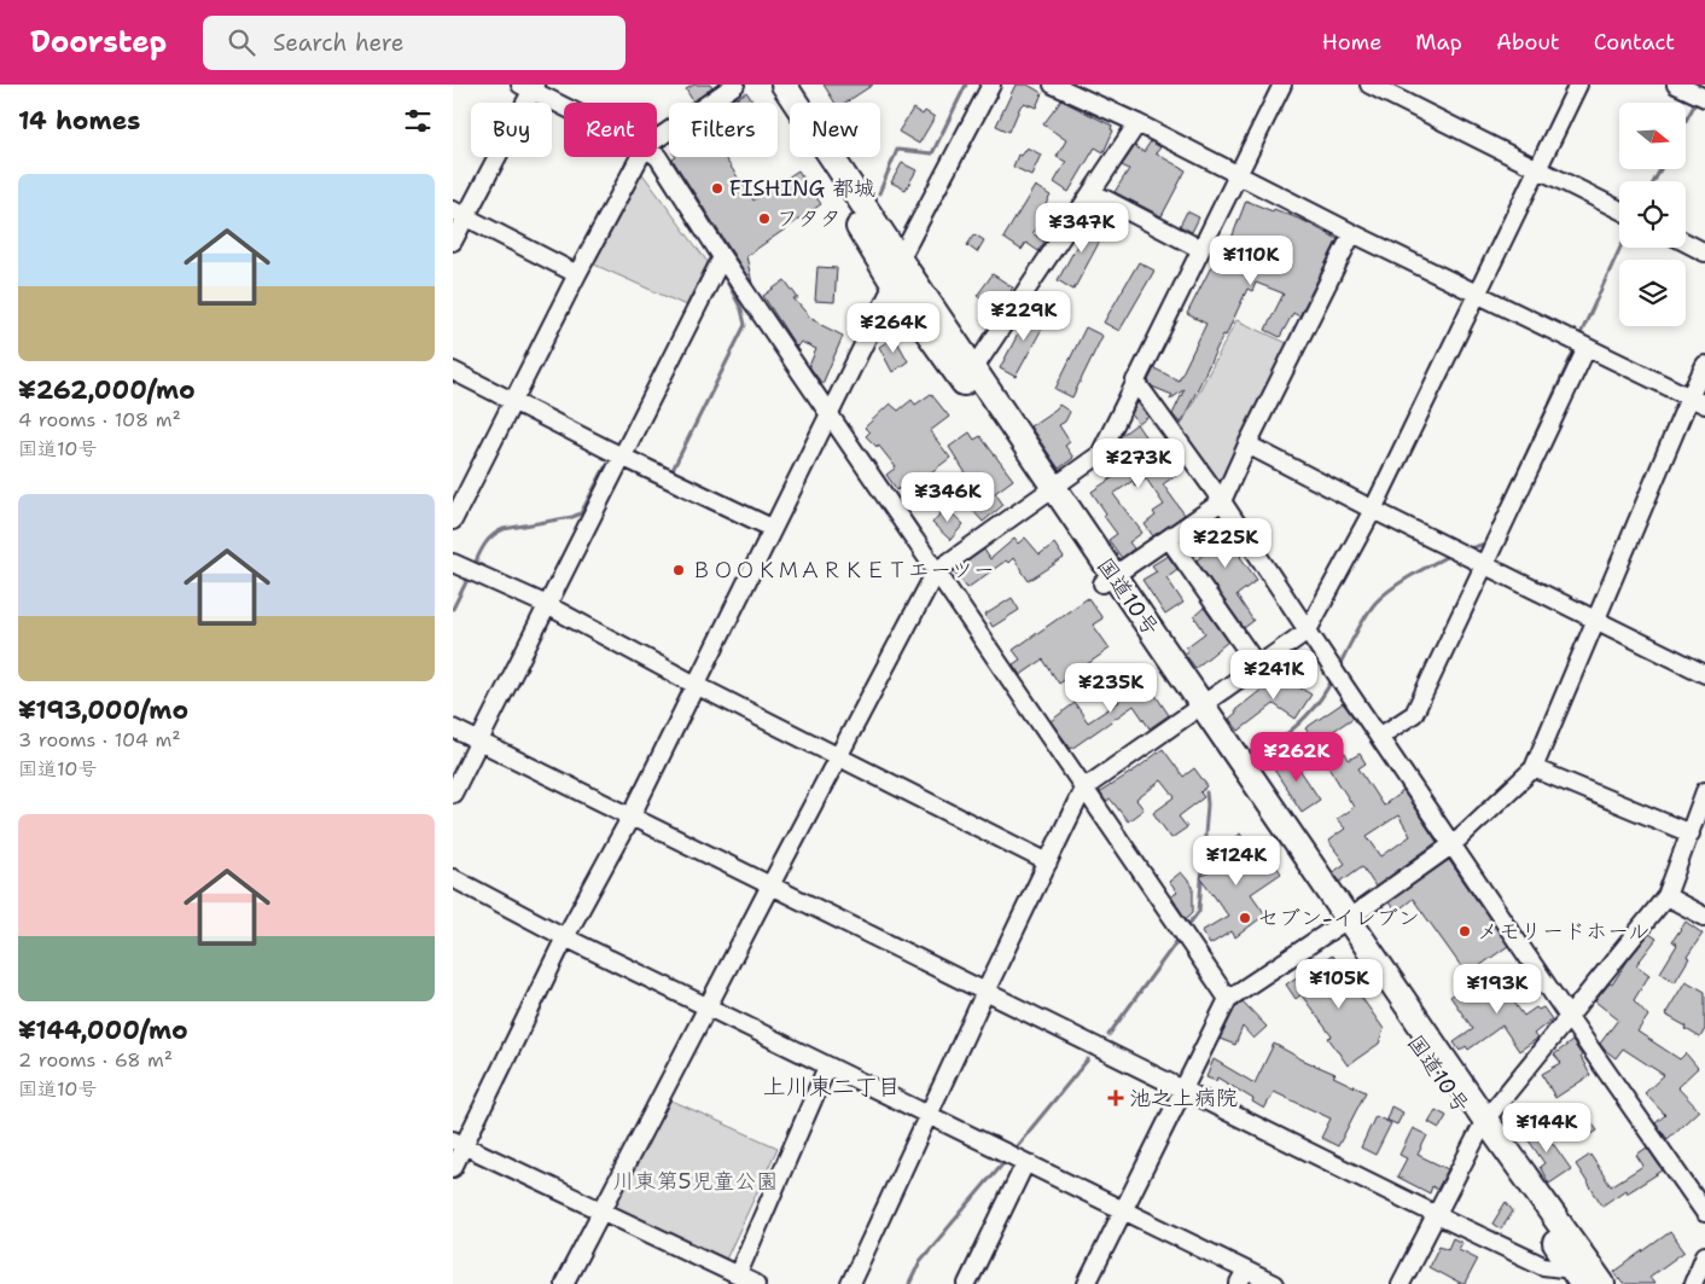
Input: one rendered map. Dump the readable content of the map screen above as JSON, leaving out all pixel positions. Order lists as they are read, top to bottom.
{
  "streets": {
    "highway": ["国道10号"]
  },
  "districts": ["上川東二丁目"],
  "parks": ["川東第5児童公園"],
  "places": {
    "other": [
      "FISHING 都城",
      "フタタ",
      "ＢＯＯＫＭＡＲＫＥＴエーツー",
      "セブン-イレブン",
      "メモリードホール"
    ],
    "health": ["池之上病院"]
  },
  "north": "right",
  "page": {
    "header": "Doorstep",
    "search": "Search here",
    "nav": [
      "Home",
      "Map",
      "About",
      "Contact"
    ],
    "heading": "14 homes",
    "chip": [
      "Buy",
      "Rent",
      "Filters",
      "New"
    ],
    "list": [
      {
        "name": "¥262,000/mo",
        "note": "4 rooms · 108 m² · 国道10号"
      },
      {
        "name": "¥193,000/mo",
        "note": "3 rooms · 104 m² · 国道10号"
      },
      {
        "name": "¥144,000/mo",
        "note": "2 rooms · 68 m² · 国道10号"
      }
    ],
    "price": [
      "¥347K",
      "¥110K",
      "¥229K",
      "¥264K",
      "¥273K",
      "¥346K",
      "¥225K",
      "¥241K",
      "¥235K",
      "¥262K",
      "¥124K",
      "¥105K",
      "¥193K",
      "¥144K"
    ]
  }
}
